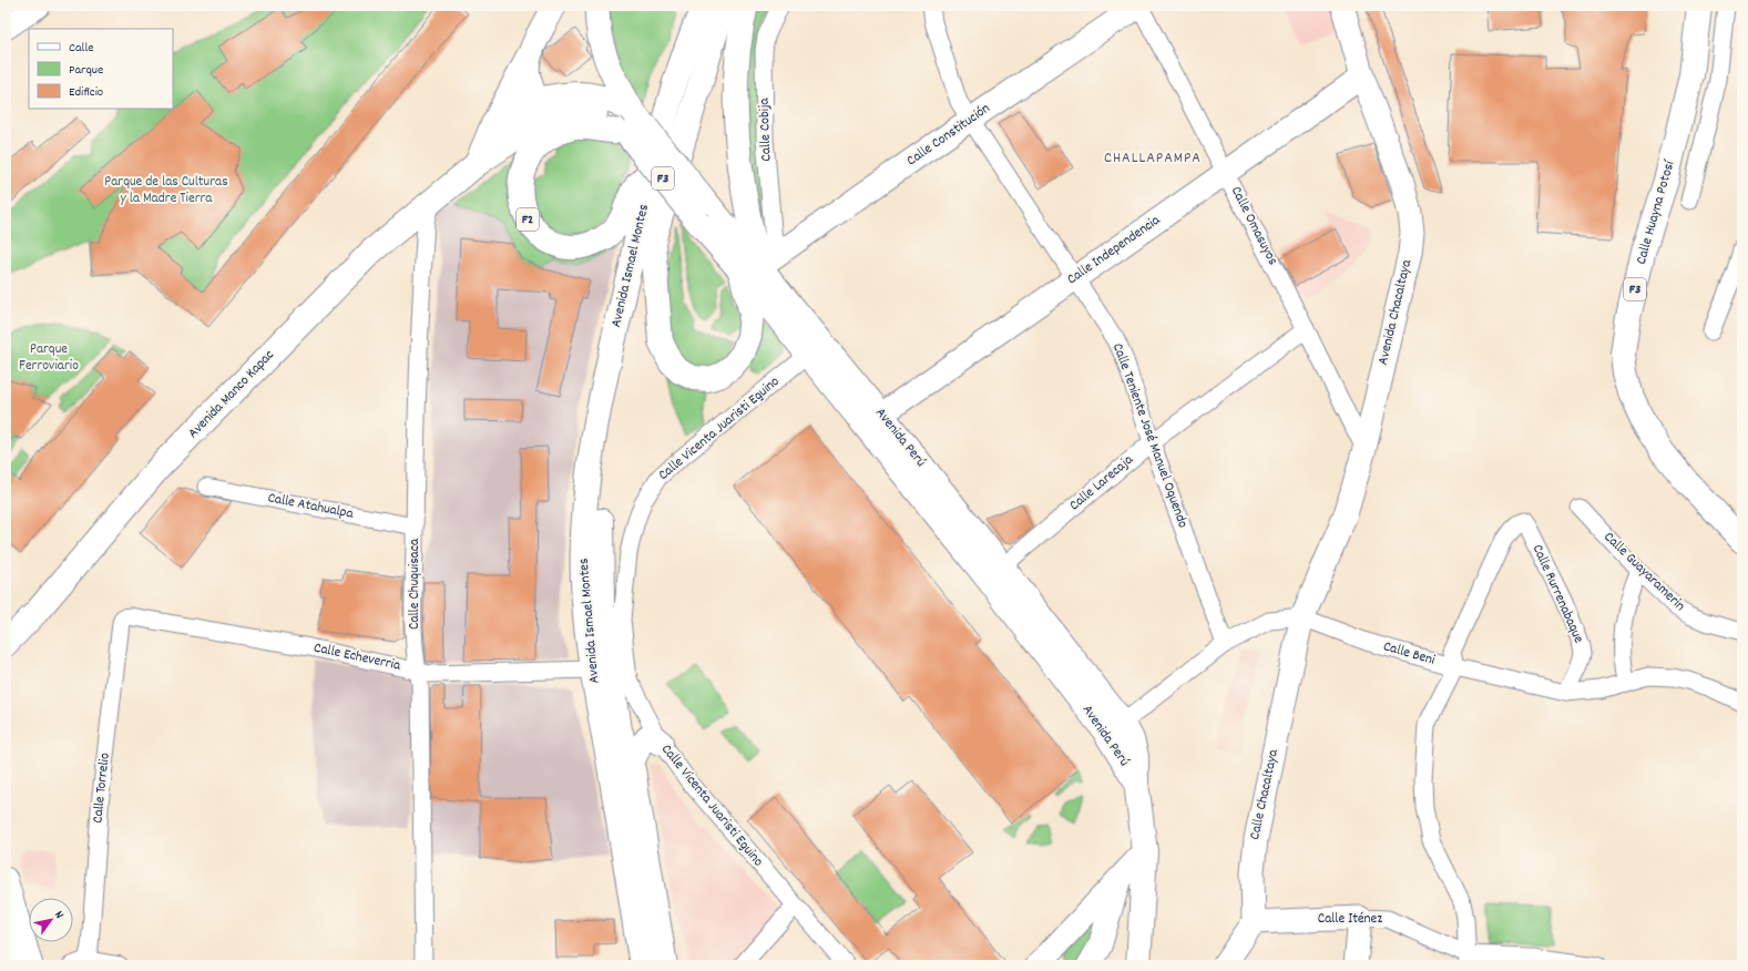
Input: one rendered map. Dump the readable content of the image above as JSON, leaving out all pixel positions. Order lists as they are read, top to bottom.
{
  "streets": {
    "main road": [
      "F3",
      "Calle Huayna Potosí",
      "F2",
      "Avenida Ismael Montes",
      "Avenida Manco Kapac",
      "Avenida Perú"
    ],
    "street": [
      "Calle Cobija",
      "Calle Constitución",
      "Calle Omasuyos",
      "Calle Independencia",
      "Avenida Chacaltaya",
      "Calle Vicenta Juaristi Eguino",
      "Calle Teniente José Manuel Oquendo",
      "Calle Larecaja",
      "Calle Atahualpa",
      "Calle Guayaramerin",
      "Calle Chuquisaca",
      "Calle Rurrenabaque",
      "Calle Beni",
      "Calle Echeverria",
      "Calle Torrelio",
      "Calle Chacaltaya",
      "Calle Iténez"
    ]
  },
  "crossings": [
    ["Calle Cobija", "Calle Constitución"],
    ["Calle Cobija", "Avenida Perú"],
    ["Calle Constitución", "Calle Omasuyos"],
    ["Calle Constitución", "Calle Teniente José Manuel Oquendo"],
    ["Calle Constitución", "Avenida Perú"],
    ["F2", "Avenida Ismael Montes"],
    ["F2", "Avenida Manco Kapac"],
    ["F2", "Avenida Perú"],
    ["Calle Omasuyos", "Calle Independencia"],
    ["Calle Omasuyos", "Avenida Chacaltaya"],
    ["Calle Omasuyos", "Calle Larecaja"],
    ["Calle Independencia", "Avenida Chacaltaya"],
    ["Calle Independencia", "Calle Teniente José Manuel Oquendo"],
    ["Calle Independencia", "Avenida Perú"],
    ["Avenida Ismael Montes", "Calle Echeverria"],
    ["Avenida Chacaltaya", "Calle Beni"],
    ["Avenida Chacaltaya", "Calle Chacaltaya"],
    ["Avenida Manco Kapac", "Avenida Perú"],
    ["Avenida Manco Kapac", "Calle Chuquisaca"],
    ["Calle Vicenta Juaristi Eguino", "Avenida Perú"],
    ["Calle Teniente José Manuel Oquendo", "Calle Larecaja"],
    ["Calle Teniente José Manuel Oquendo", "Calle Beni"],
    ["Avenida Perú", "Calle Larecaja"],
    ["Avenida Perú", "Calle Beni"],
    ["Calle Atahualpa", "Calle Chuquisaca"],
    ["Calle Chuquisaca", "Calle Echeverria"],
    ["Calle Rurrenabaque", "Calle Beni"],
    ["Calle Beni", "Calle Chacaltaya"],
    ["Calle Echeverria", "Calle Torrelio"],
    ["Calle Chacaltaya", "Calle Iténez"]
  ],
  "districts": ["CHALLAPAMPA"],
  "parks": ["Parque de las Culturas y la Madre Tierra", "Parque Ferroviario"],
  "legend": ["Calle", "Parque", "Edificio"],
  "north": "top right"
}
